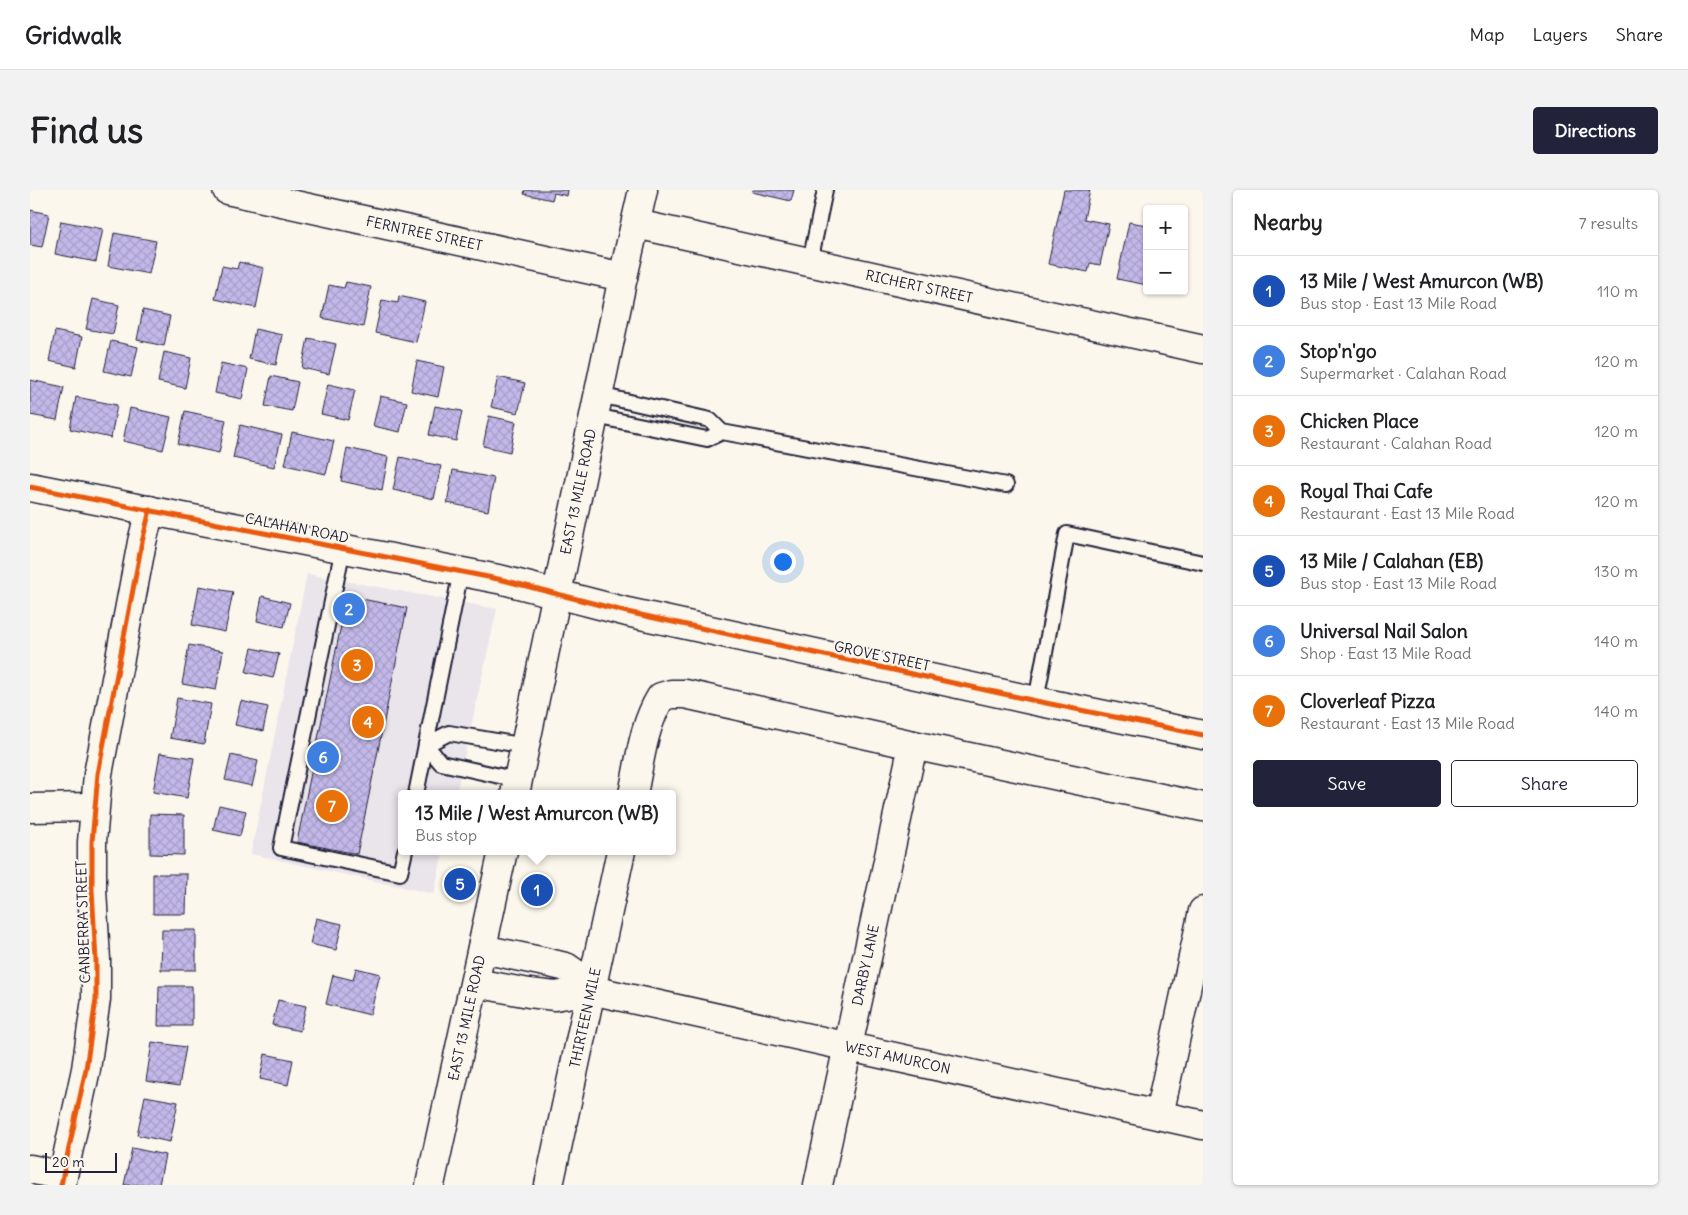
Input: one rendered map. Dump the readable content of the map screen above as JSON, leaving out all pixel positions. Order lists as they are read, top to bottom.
{
  "streets": {
    "street": [
      "FERNTREE STREET",
      "RICHERT STREET",
      "EAST 13 MILE ROAD",
      "CALAHAN ROAD",
      "GROVE STREET",
      "CANBERRA STREET",
      "DARBY LANE",
      "THIRTEEN MILE",
      "WEST AMURCON"
    ]
  },
  "crossings": [
    ["FERNTREE STREET", "EAST 13 MILE ROAD"],
    ["RICHERT STREET", "EAST 13 MILE ROAD"],
    ["EAST 13 MILE ROAD", "CALAHAN ROAD"],
    ["EAST 13 MILE ROAD", "GROVE STREET"],
    ["EAST 13 MILE ROAD", "WEST AMURCON"],
    ["CALAHAN ROAD", "GROVE STREET"],
    ["CALAHAN ROAD", "CANBERRA STREET"],
    ["DARBY LANE", "WEST AMURCON"],
    ["THIRTEEN MILE", "WEST AMURCON"]
  ],
  "scale_bar": "20 m",
  "page": {
    "header": "Gridwalk",
    "nav": ["Map", "Layers", "Share"],
    "buttons": [
      "Directions",
      ["Save", "Share"]
    ],
    "title": "Find us",
    "heading": ["Nearby", "7 results"],
    "map_buttons": ["+", "−"],
    "list": [
      {
        "mark": "1",
        "name": "13 Mile / West Amurcon (WB)",
        "note": "Bus stop · East 13 Mile Road",
        "value": "110 m"
      },
      {
        "mark": "2",
        "name": "Stop'n'go",
        "note": "Supermarket · Calahan Road",
        "value": "120 m"
      },
      {
        "mark": "3",
        "name": "Chicken Place",
        "note": "Restaurant · Calahan Road",
        "value": "120 m"
      },
      {
        "mark": "4",
        "name": "Royal Thai Cafe",
        "note": "Restaurant · East 13 Mile Road",
        "value": "120 m"
      },
      {
        "mark": "5",
        "name": "13 Mile / Calahan (EB)",
        "note": "Bus stop · East 13 Mile Road",
        "value": "130 m"
      },
      {
        "mark": "6",
        "name": "Universal Nail Salon",
        "note": "Shop · East 13 Mile Road",
        "value": "140 m"
      },
      {
        "mark": "7",
        "name": "Cloverleaf Pizza",
        "note": "Restaurant · East 13 Mile Road",
        "value": "140 m"
      }
    ],
    "pins": [
      "2",
      "3",
      "4",
      "6",
      "7",
      "5",
      "1"
    ],
    "popup": ["13 Mile / West Amurcon (WB)", "Bus stop"],
    "scale": "20 m"
  }
}
